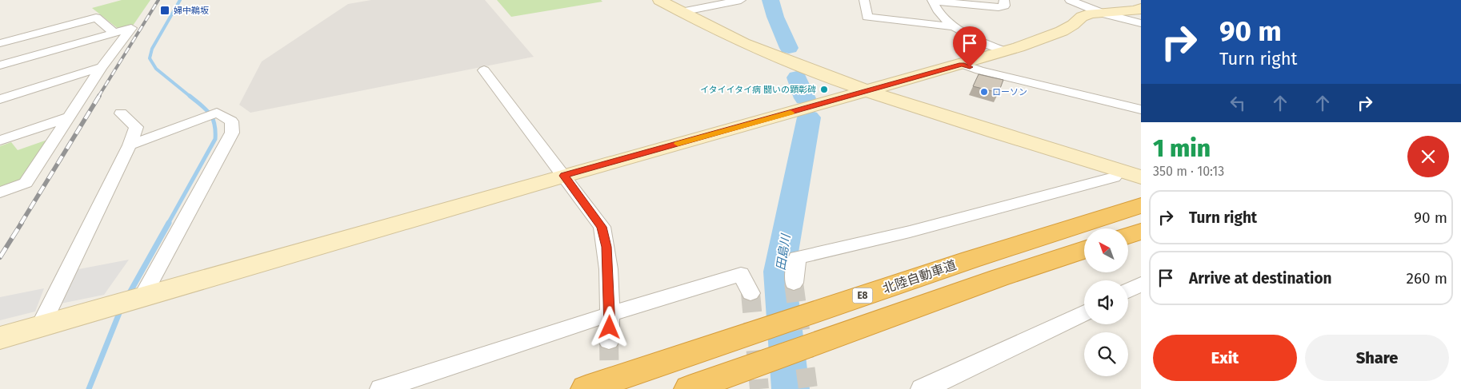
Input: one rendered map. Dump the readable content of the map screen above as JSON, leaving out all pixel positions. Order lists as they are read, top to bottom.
{
  "streets": {
    "highway": ["北陸自動車道", "E8"]
  },
  "water": ["田島川"],
  "places": {
    "transit": ["婦中鵜坂"],
    "other": ["イタイイタイ病 闘いの顕彰碑", "ローソン"]
  },
  "north": "top left",
  "page": {
    "turn": ["90 m", "Turn right"],
    "heading": ["1 min", "350 m · 10:13"],
    "list": [
      {
        "name": "Turn right",
        "value": "90 m"
      },
      {
        "name": "Arrive at destination",
        "value": "260 m"
      }
    ],
    "buttons": ["Exit", "Share"]
  }
}
